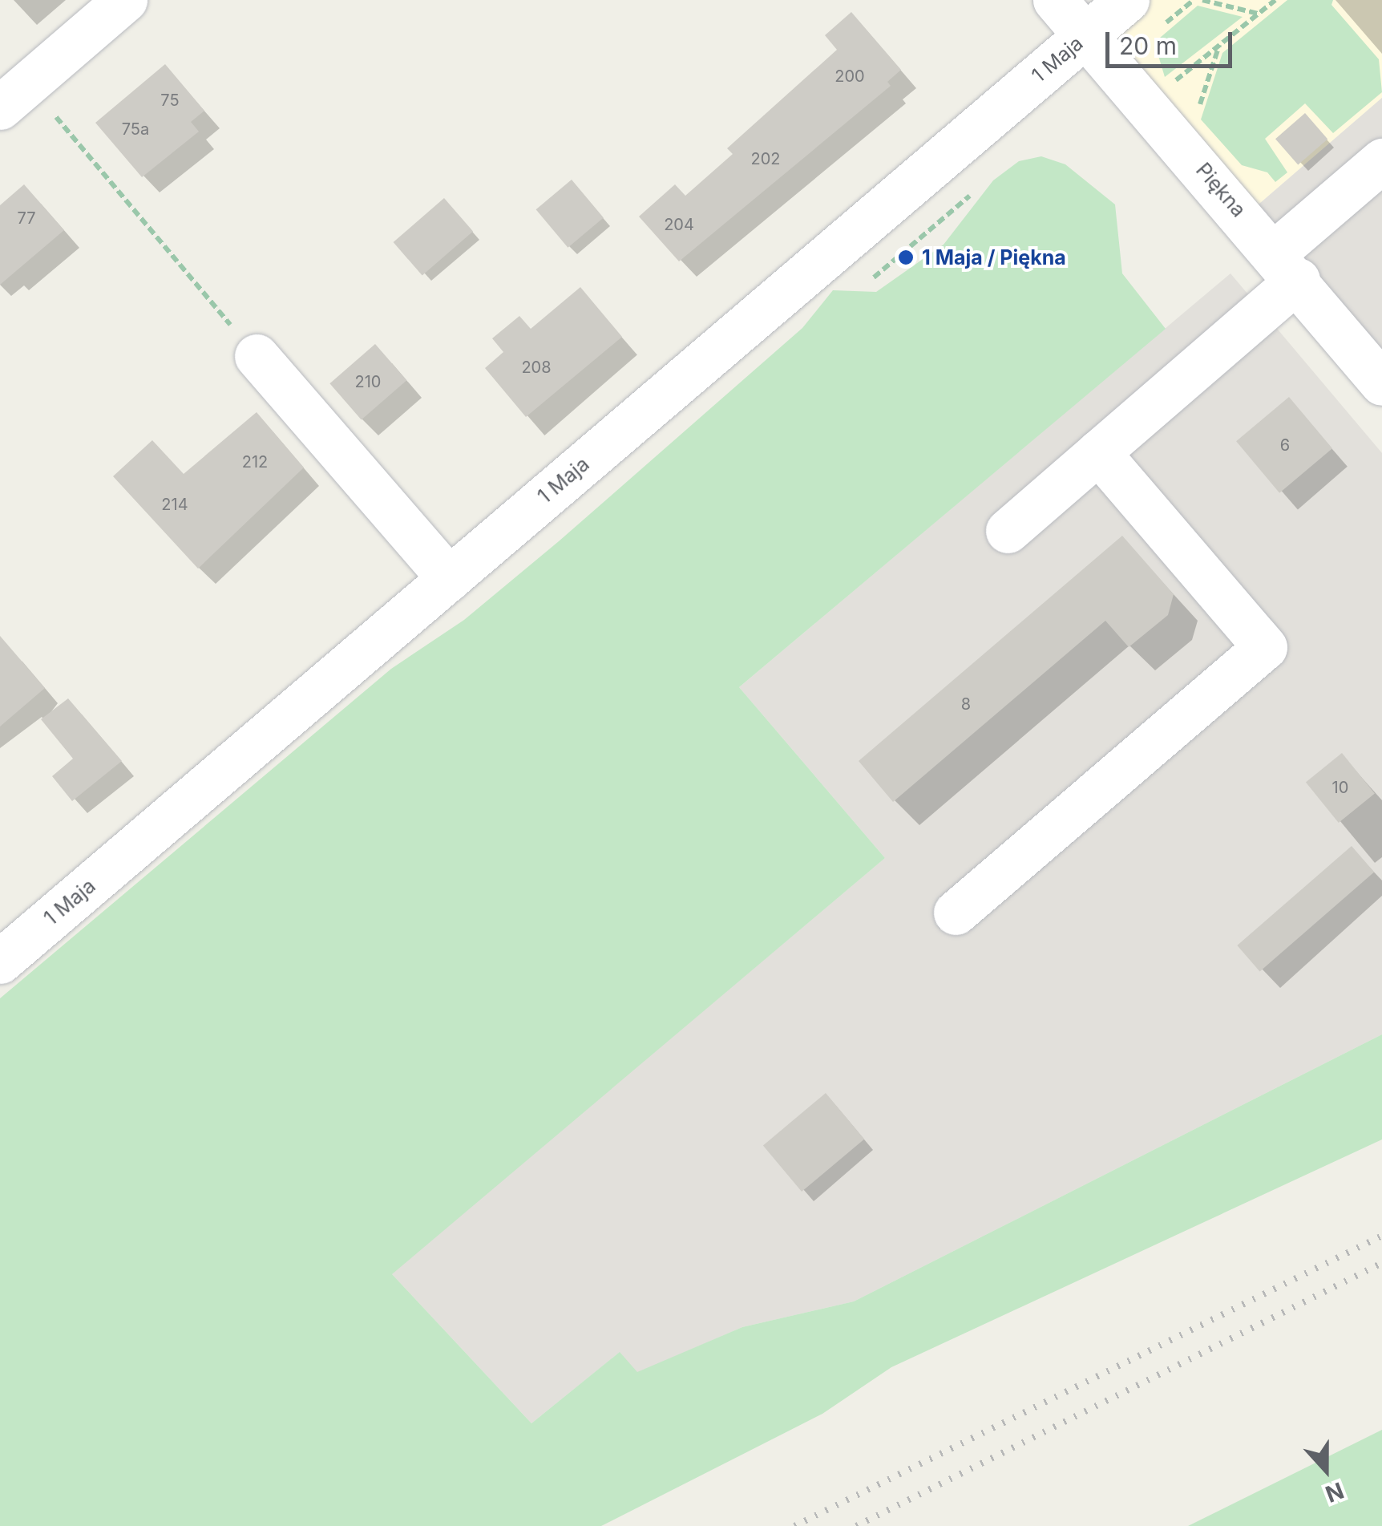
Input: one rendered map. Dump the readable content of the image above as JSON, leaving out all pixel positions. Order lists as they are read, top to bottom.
{
  "streets": {
    "street": ["1 Maja", "Piękna"]
  },
  "crossings": [
    ["1 Maja", "Piękna"]
  ],
  "places": ["1 Maja / Piękna"],
  "house_numbers": [
    "200",
    "75",
    "75a",
    "202",
    "77",
    "204",
    "208",
    "210",
    "6",
    "212",
    "214",
    "8",
    "10"
  ],
  "scale_bar": "20 m",
  "north": "bottom"
}
